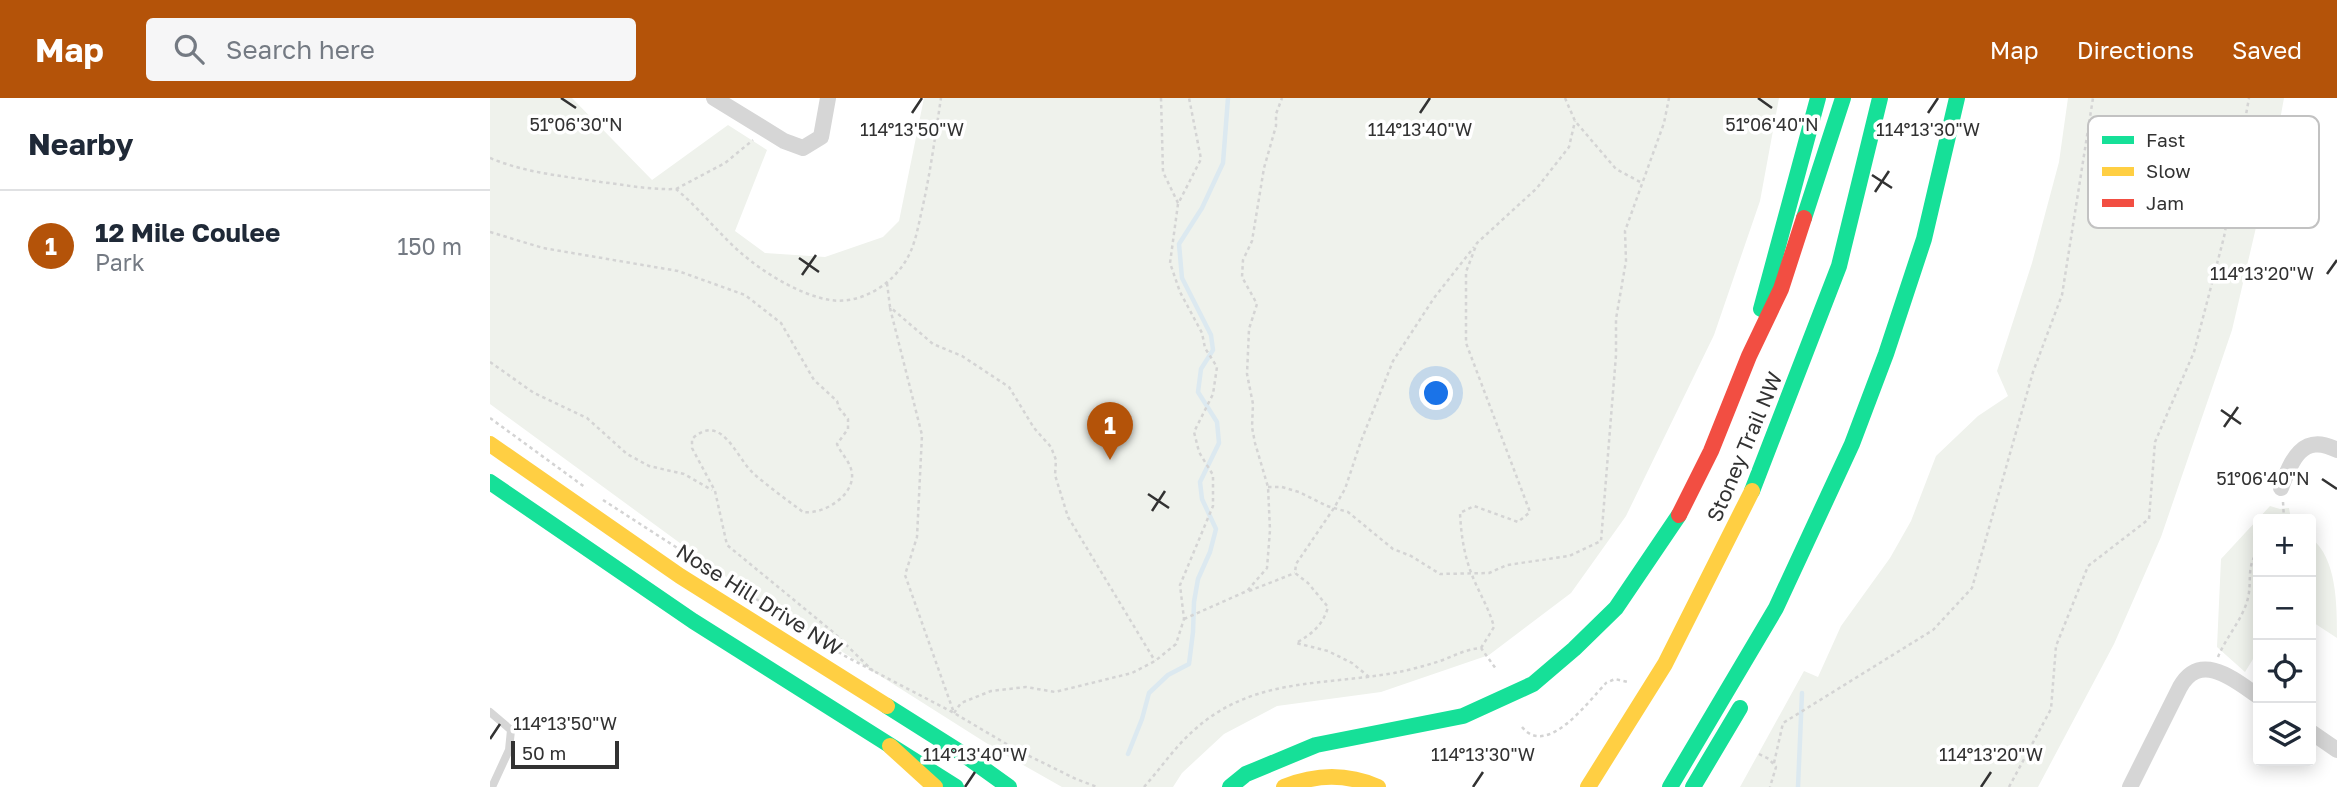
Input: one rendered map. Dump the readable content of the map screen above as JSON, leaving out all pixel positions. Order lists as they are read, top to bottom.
{
  "streets": {
    "main road": ["Stoney Trail NW", "Nose Hill Drive NW"]
  },
  "legend": ["Fast", "Slow", "Jam"],
  "scale_bar": "50 m",
  "page": {
    "header": "Map",
    "search": "Search here",
    "nav": ["Map", "Directions", "Saved"],
    "heading": "Nearby",
    "list": [
      {
        "mark": "1",
        "name": "12 Mile Coulee",
        "note": "Park",
        "value": "150 m"
      }
    ],
    "pins": "1",
    "map_buttons": ["+", "−"],
    "scale": "50 m"
  },
  "coordinates": [
    "51°06'40\"N",
    "51°06'30\"N",
    "114°13'50\"W",
    "114°13'40\"W",
    "114°13'30\"W",
    "114°13'20\"W"
  ]
}
